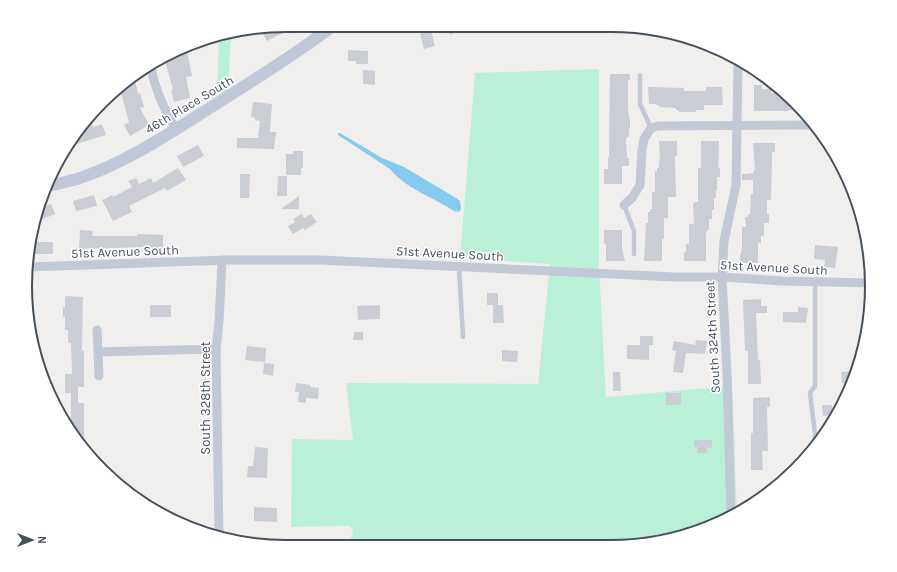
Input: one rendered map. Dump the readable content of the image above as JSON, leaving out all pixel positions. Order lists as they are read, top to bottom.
{
  "streets": {
    "street": [
      "46th Place South",
      "51st Avenue South",
      "South 324th Street",
      "South 328th Street"
    ]
  },
  "crossings": [
    ["51st Avenue South", "South 324th Street"],
    ["51st Avenue South", "South 328th Street"]
  ],
  "north": "right"
}
